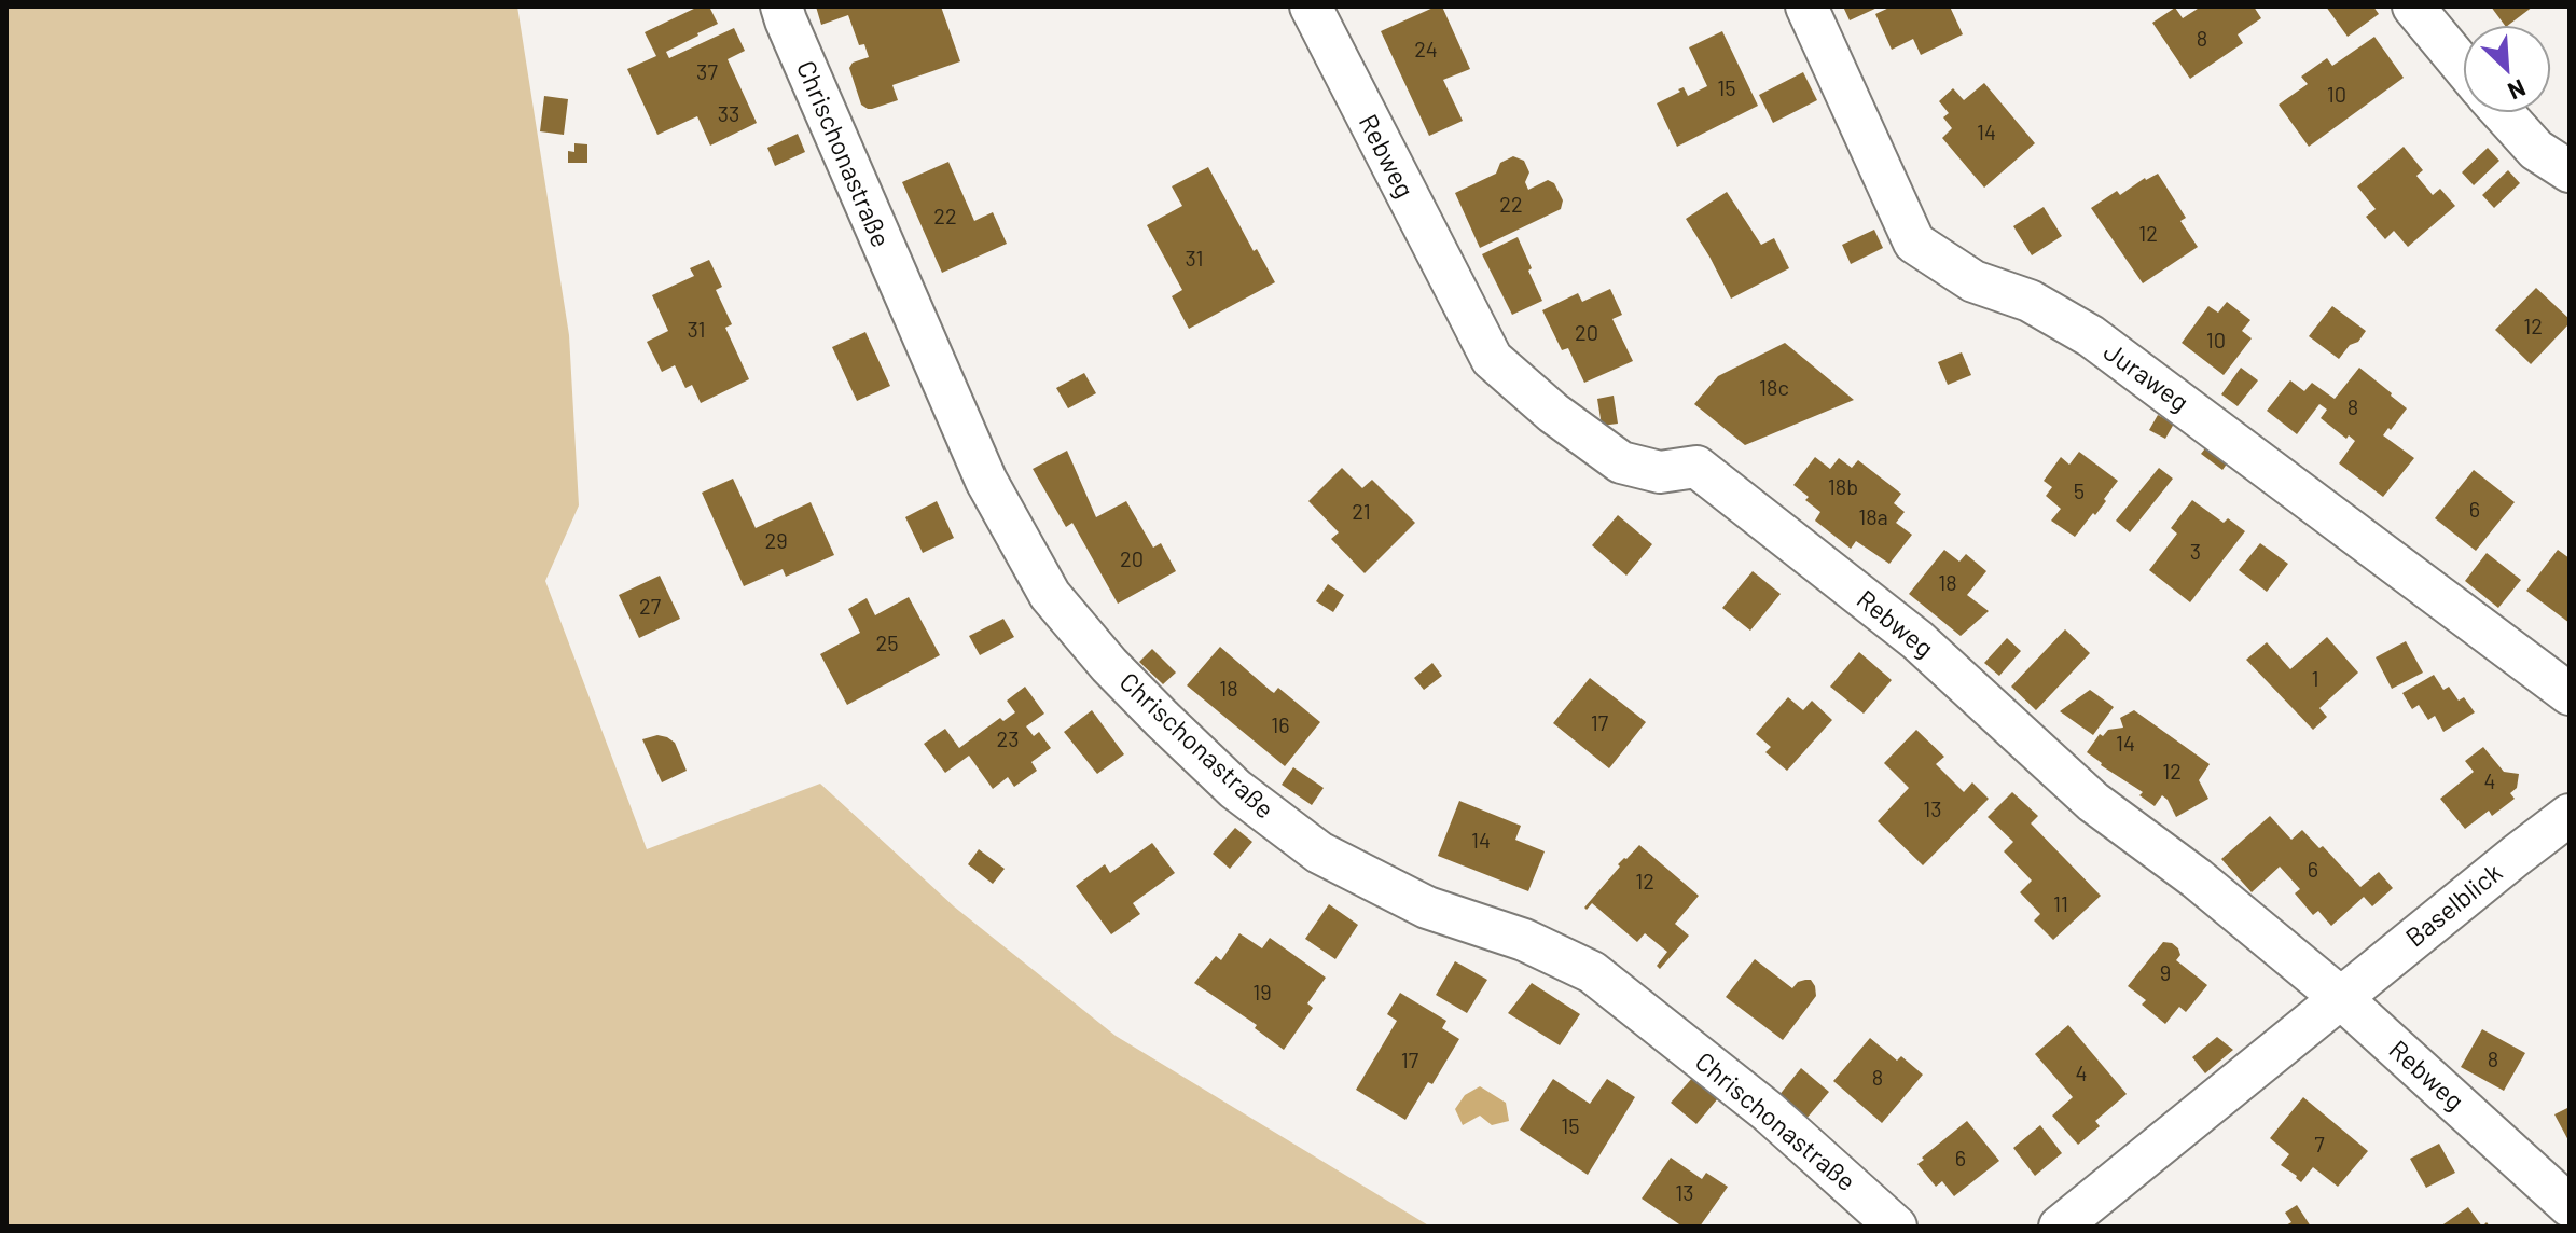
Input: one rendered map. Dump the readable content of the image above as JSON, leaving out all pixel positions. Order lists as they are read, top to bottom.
{
  "streets": {
    "street": [
      "Chrischonastraße",
      "Rebweg",
      "Juraweg",
      "Baselblick"
    ]
  },
  "crossings": [
    ["Rebweg", "Baselblick"]
  ],
  "house_numbers": [
    "8",
    "24",
    "37",
    "15",
    "10",
    "33",
    "14",
    "22",
    "22",
    "12",
    "31",
    "12",
    "31",
    "20",
    "10",
    "18c",
    "8",
    "18b",
    "5",
    "6",
    "21",
    "18a",
    "29",
    "3",
    "20",
    "18",
    "27",
    "25",
    "1",
    "18",
    "17",
    "16",
    "23",
    "14",
    "12",
    "4",
    "13",
    "14",
    "6",
    "12",
    "11",
    "9",
    "19",
    "8",
    "17",
    "4",
    "8",
    "15",
    "7",
    "6",
    "13"
  ],
  "north": "bottom right"
}
